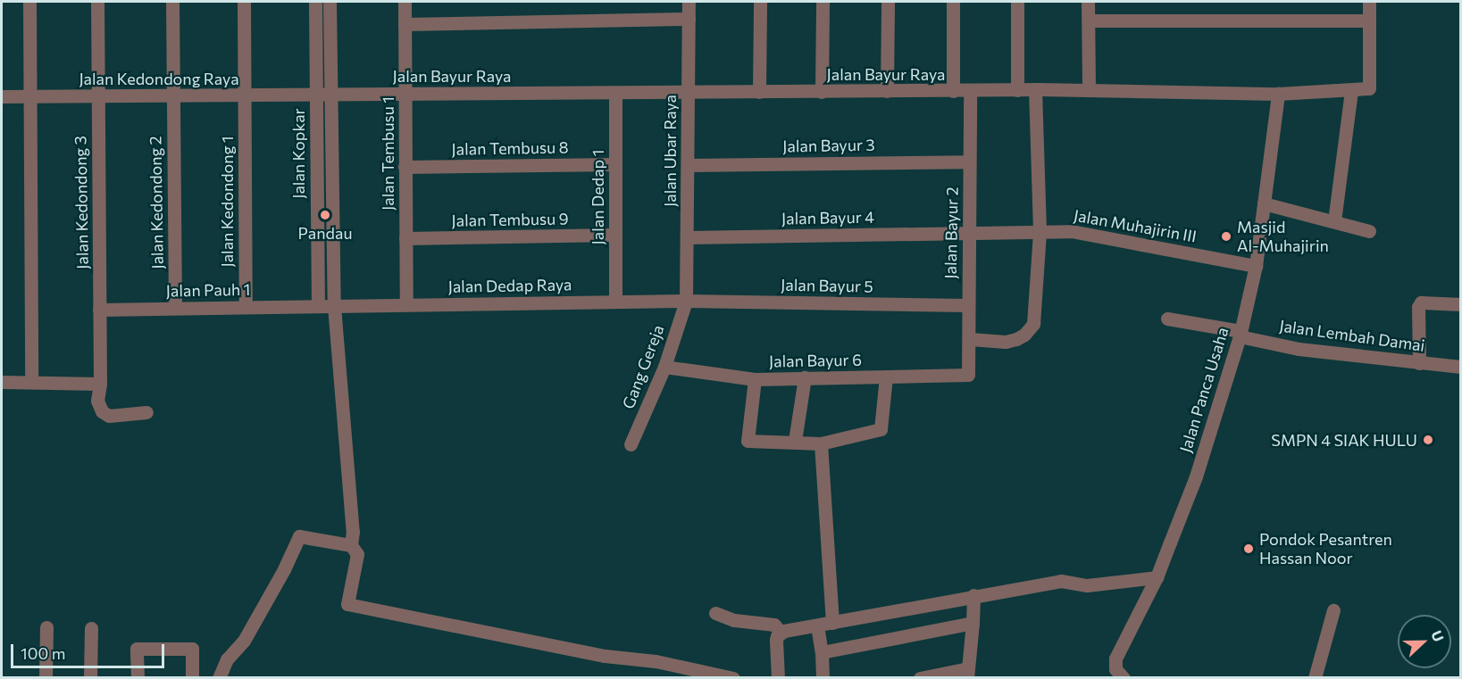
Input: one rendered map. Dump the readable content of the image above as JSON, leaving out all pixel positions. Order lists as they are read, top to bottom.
{
  "streets": {
    "street": [
      "Jalan Bayur Raya",
      "Jalan Kedondong Raya",
      "Jalan Bayur 3",
      "Jalan Tembusu 8",
      "Jalan Ubar Raya",
      "Jalan Kopkar",
      "Jalan Tembusu 1",
      "Jalan Dedap 1",
      "Jalan Kedondong 1",
      "Jalan Kedondong 3",
      "Jalan Kedondong 2",
      "Jalan Bayur 4",
      "Jalan Tembusu 9",
      "Jalan Muhajirin III",
      "Jalan Bayur 2",
      "Jalan Dedap Raya",
      "Jalan Bayur 5",
      "Jalan Pauh 1",
      "Jalan Lembah Damai",
      "Jalan Bayur 6",
      "Gang Gereja",
      "Jalan Panca Usaha"
    ]
  },
  "crossings": [
    ["Jalan Bayur Raya", "Jalan Kedondong Raya"],
    ["Jalan Bayur Raya", "Jalan Ubar Raya"],
    ["Jalan Bayur Raya", "Jalan Kopkar"],
    ["Jalan Bayur Raya", "Jalan Tembusu 1"],
    ["Jalan Bayur Raya", "Jalan Dedap 1"],
    ["Jalan Bayur Raya", "Jalan Bayur 2"],
    ["Jalan Bayur Raya", "Jalan Panca Usaha"],
    ["Jalan Kedondong Raya", "Jalan Kopkar"],
    ["Jalan Kedondong Raya", "Jalan Kedondong 1"],
    ["Jalan Kedondong Raya", "Jalan Kedondong 3"],
    ["Jalan Kedondong Raya", "Jalan Kedondong 2"],
    ["Jalan Bayur 3", "Jalan Ubar Raya"],
    ["Jalan Bayur 3", "Jalan Bayur 2"],
    ["Jalan Tembusu 8", "Jalan Tembusu 1"],
    ["Jalan Tembusu 8", "Jalan Dedap 1"],
    ["Jalan Ubar Raya", "Jalan Bayur 4"],
    ["Jalan Ubar Raya", "Jalan Dedap Raya"],
    ["Jalan Ubar Raya", "Jalan Bayur 5"],
    ["Jalan Ubar Raya", "Gang Gereja"],
    ["Jalan Kopkar", "Jalan Dedap Raya"],
    ["Jalan Kopkar", "Jalan Pauh 1"],
    ["Jalan Tembusu 1", "Jalan Tembusu 9"],
    ["Jalan Tembusu 1", "Jalan Dedap Raya"],
    ["Jalan Dedap 1", "Jalan Tembusu 9"],
    ["Jalan Dedap 1", "Jalan Dedap Raya"],
    ["Jalan Kedondong 1", "Jalan Pauh 1"],
    ["Jalan Kedondong 3", "Jalan Pauh 1"],
    ["Jalan Kedondong 2", "Jalan Pauh 1"],
    ["Jalan Bayur 4", "Jalan Muhajirin III"],
    ["Jalan Bayur 4", "Jalan Bayur 2"],
    ["Jalan Muhajirin III", "Jalan Bayur 2"],
    ["Jalan Muhajirin III", "Jalan Panca Usaha"],
    ["Jalan Bayur 2", "Jalan Bayur 5"],
    ["Jalan Bayur 2", "Jalan Bayur 6"],
    ["Jalan Dedap Raya", "Jalan Bayur 5"],
    ["Jalan Dedap Raya", "Jalan Pauh 1"],
    ["Jalan Dedap Raya", "Gang Gereja"],
    ["Jalan Bayur 5", "Gang Gereja"],
    ["Jalan Lembah Damai", "Jalan Panca Usaha"],
    ["Jalan Bayur 6", "Gang Gereja"]
  ],
  "places": [
    "Pandau",
    "Masjid Al-Muhajirin",
    "SMPN 4 SIAK HULU",
    "Pondok Pesantren Hassan Noor"
  ],
  "scale_bar": "100 m",
  "north": "right"
}
